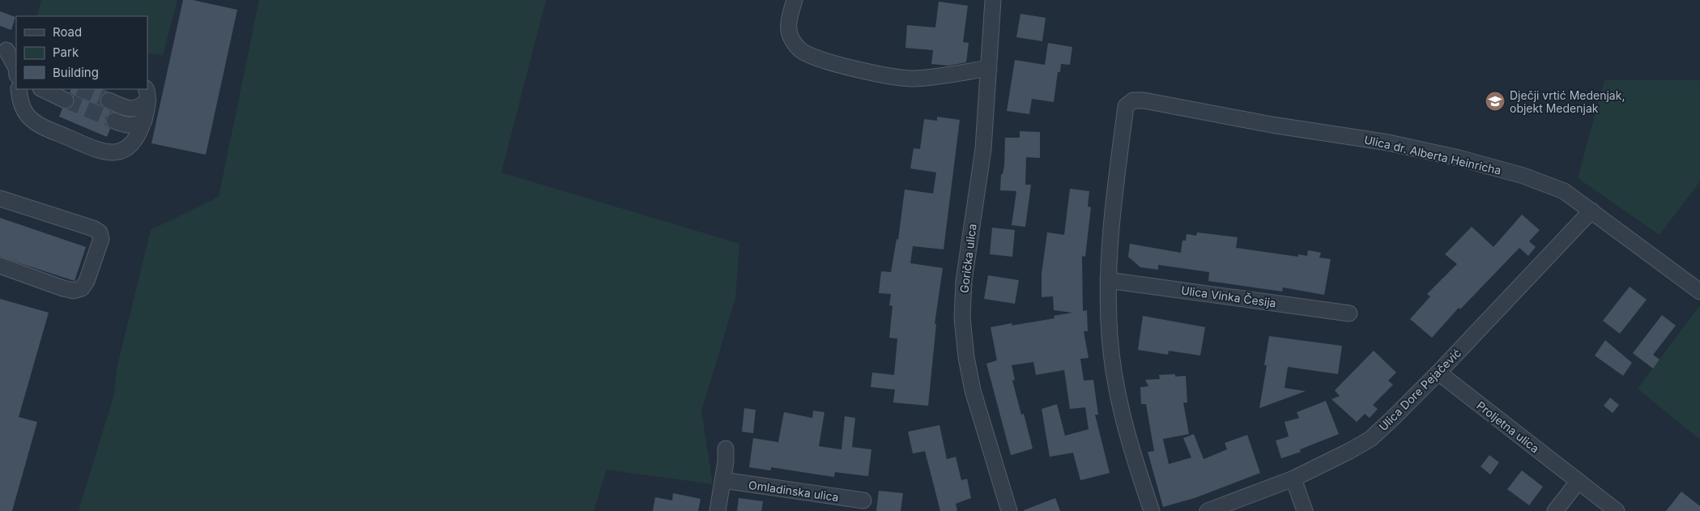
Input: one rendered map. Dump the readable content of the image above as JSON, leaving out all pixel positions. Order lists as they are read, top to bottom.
{
  "streets": {
    "street": [
      "Ulica dr. Alberta Heinricha",
      "Gorička ulica",
      "Ulica Vinka Česija",
      "Ulica Dore Pejačević",
      "Proljetna ulica",
      "Omladinska ulica"
    ]
  },
  "crossings": [
    ["Ulica dr. Alberta Heinricha", "Ulica Vinka Česija"],
    ["Ulica dr. Alberta Heinricha", "Ulica Dore Pejačević"],
    ["Ulica Dore Pejačević", "Proljetna ulica"]
  ],
  "places": {
    "school or university": ["Dječji vrtić Medenjak, objekt Medenjak"]
  },
  "legend": ["Road", "Park", "Building"]
}
